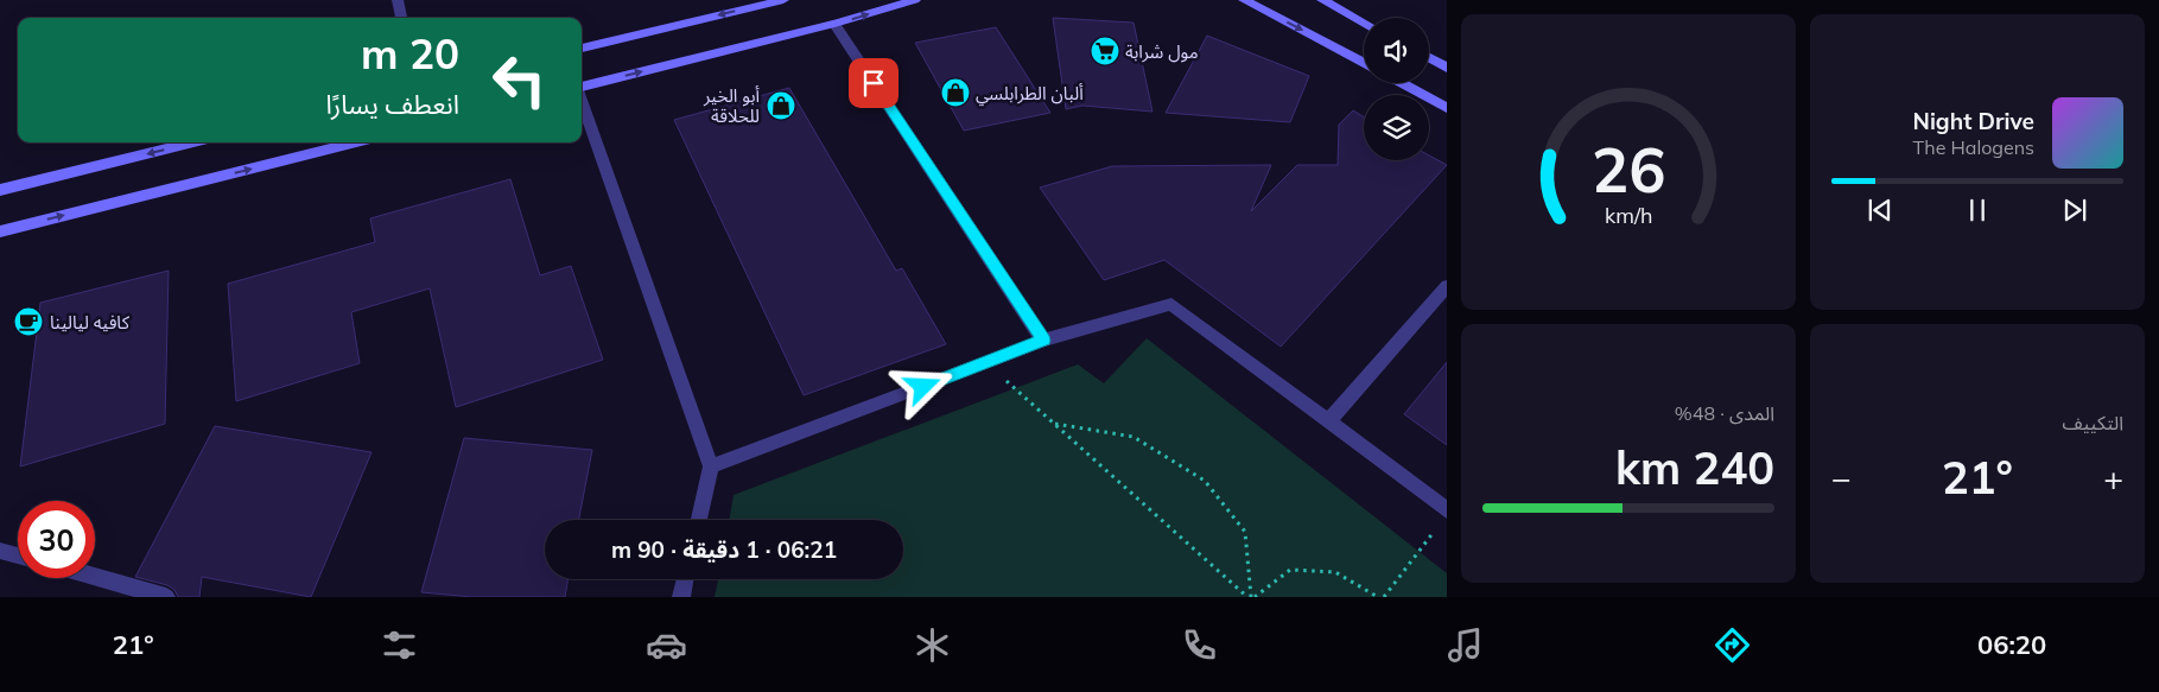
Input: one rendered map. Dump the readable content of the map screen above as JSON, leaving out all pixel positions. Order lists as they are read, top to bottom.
{
  "places": {
    "supermarket": ["مول شرابة"],
    "shop": ["ألبان الطرابلسي", "أبو الخير للحلاقة"],
    "cafe": ["كافيه ليالينا"]
  },
  "page": {
    "turn": ["20 m", "انعطف يسارًا"],
    "song": ["Night Drive", "The Halogens"],
    "tile": [
      "التكييف",
      ["المدى · 48%", "240 km"]
    ],
    "heat": ["−", "21°", "+"],
    "limit": "30",
    "trip": "06:21 · 1 دقيقة · 90 m",
    "tabs": ["06:20", "21°"],
    "gauge": ["26", "km/h"]
  }
}
